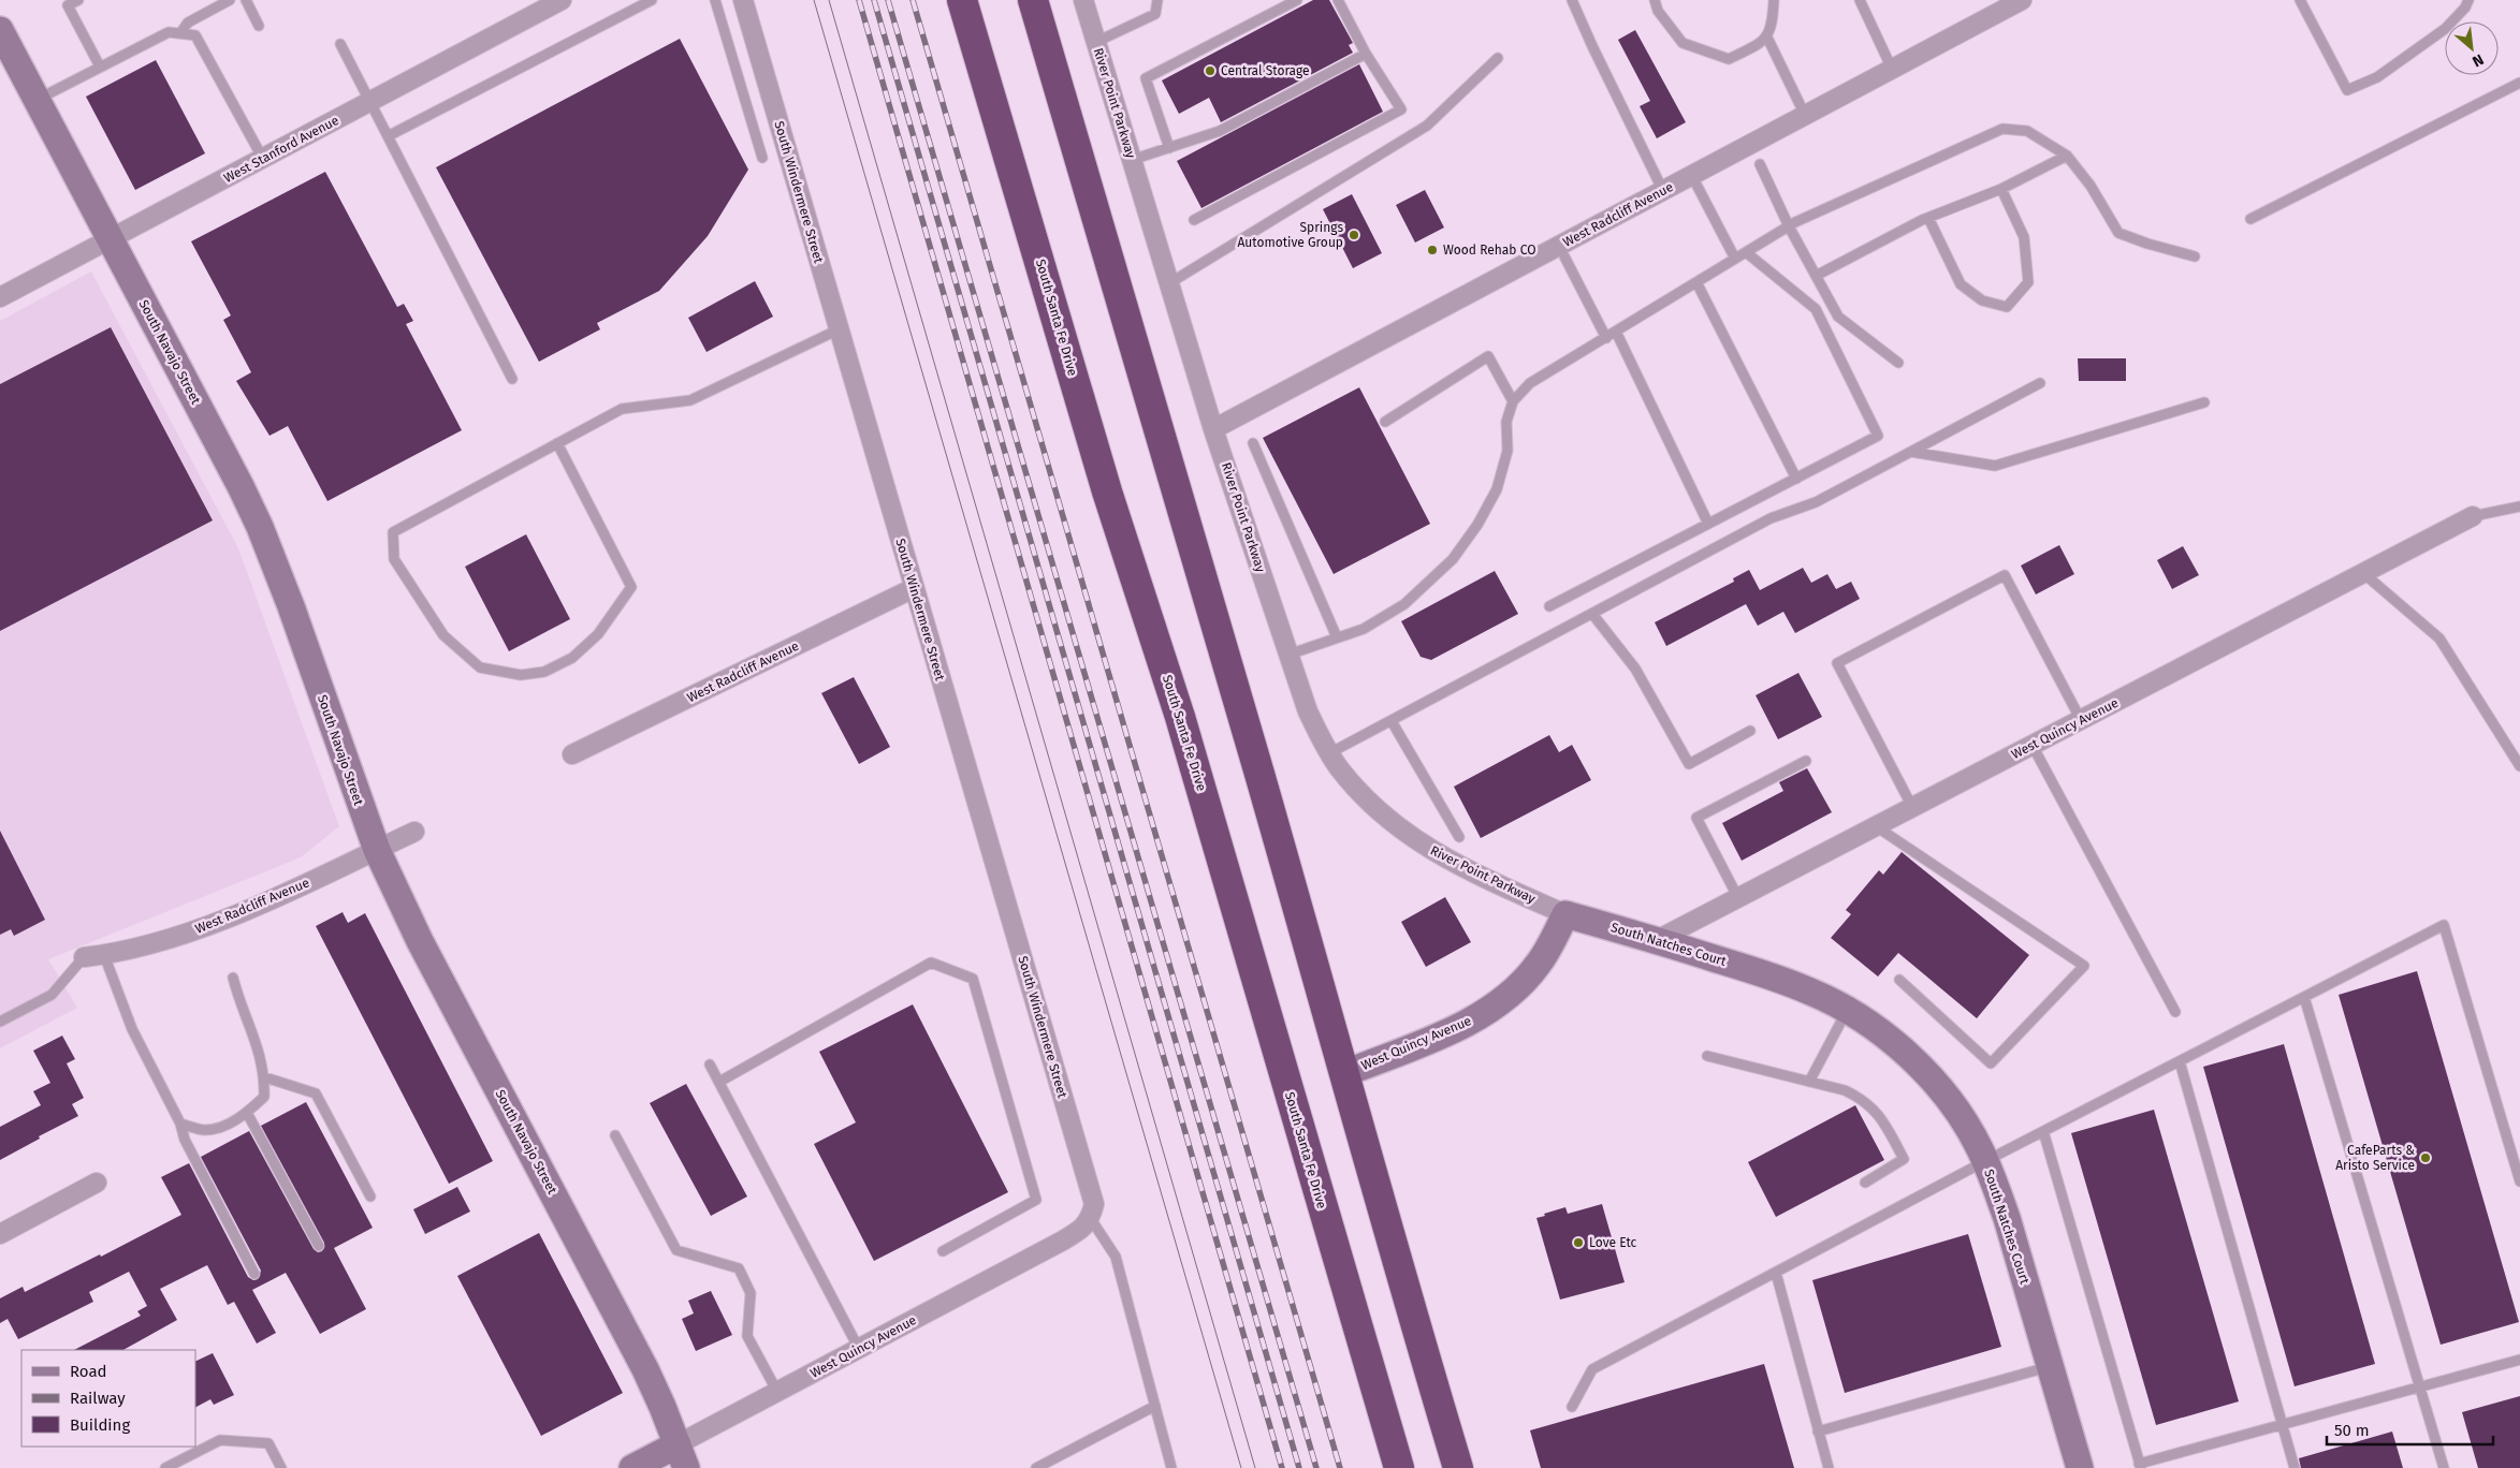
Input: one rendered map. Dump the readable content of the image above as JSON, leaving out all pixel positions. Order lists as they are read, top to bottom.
{
  "streets": {
    "highway": ["South Santa Fe Drive"],
    "street": [
      "River Point Parkway",
      "West Stanford Avenue",
      "South Windermere Street",
      "West Radcliff Avenue",
      "South Navajo Street",
      "West Quincy Avenue",
      "South Natches Court"
    ]
  },
  "crossings": [
    ["River Point Parkway", "West Radcliff Avenue"],
    ["River Point Parkway", "West Quincy Avenue"],
    ["River Point Parkway", "South Natches Court"],
    ["West Stanford Avenue", "South Navajo Street"],
    ["South Windermere Street", "West Radcliff Avenue"],
    ["South Windermere Street", "West Quincy Avenue"],
    ["West Radcliff Avenue", "South Navajo Street"],
    ["South Navajo Street", "West Quincy Avenue"],
    ["West Quincy Avenue", "South Natches Court"]
  ],
  "places": [
    "Central Storage",
    "Springs Automotive Group",
    "Wood Rehab CO",
    "CafeParts & Aristo Service",
    "Love Etc"
  ],
  "legend": ["Road", "Railway", "Building"],
  "scale_bar": "50 m",
  "north": "bottom right"
}
